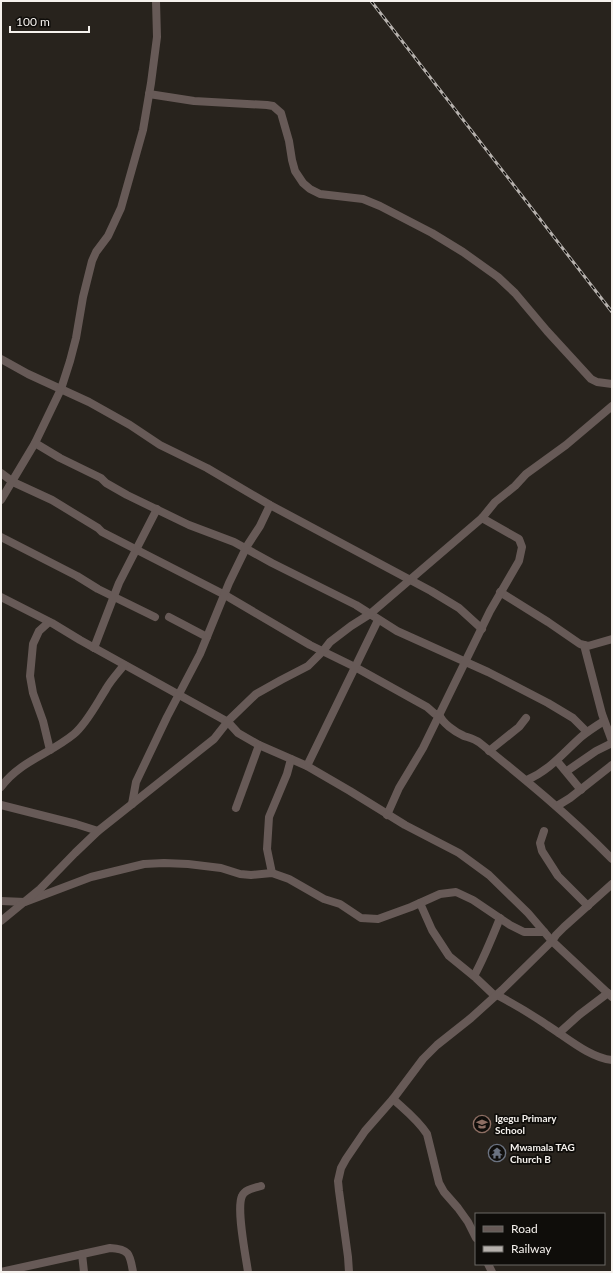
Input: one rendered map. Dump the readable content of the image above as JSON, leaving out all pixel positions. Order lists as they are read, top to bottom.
{
  "places": {
    "school or university": ["Igegu Primary School"],
    "temple": ["Mwamala TAG Church B"]
  },
  "legend": ["Road", "Railway"],
  "scale_bar": "100 m"
}
